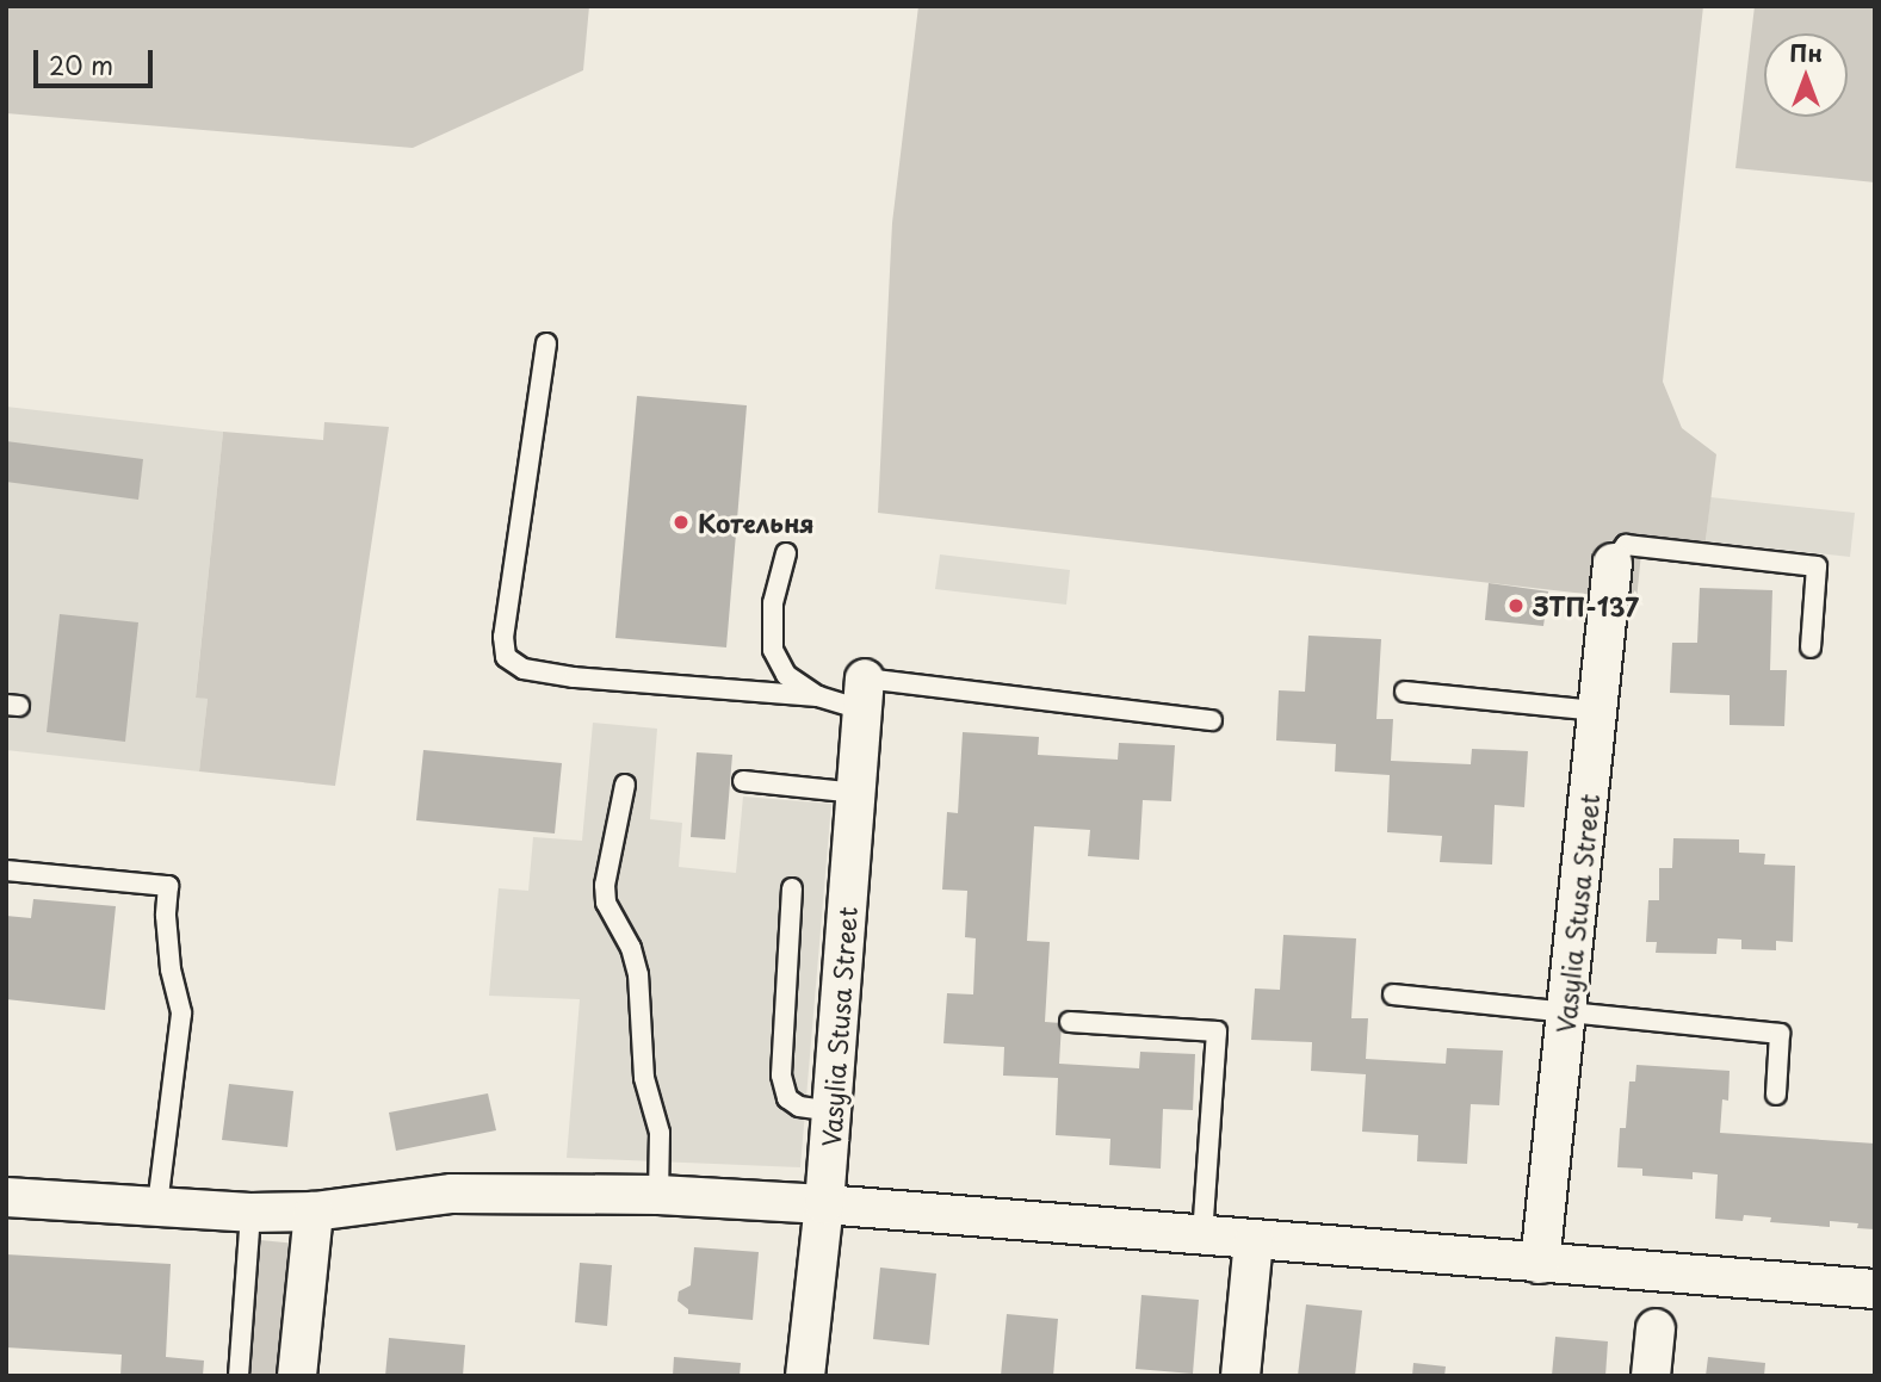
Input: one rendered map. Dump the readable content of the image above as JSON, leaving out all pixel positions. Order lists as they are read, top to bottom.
{
  "streets": {
    "street": ["Vasylia Stusa Street"]
  },
  "places": ["Котельня", "ЗТП-137"],
  "scale_bar": "20 m",
  "north": "top"
}
